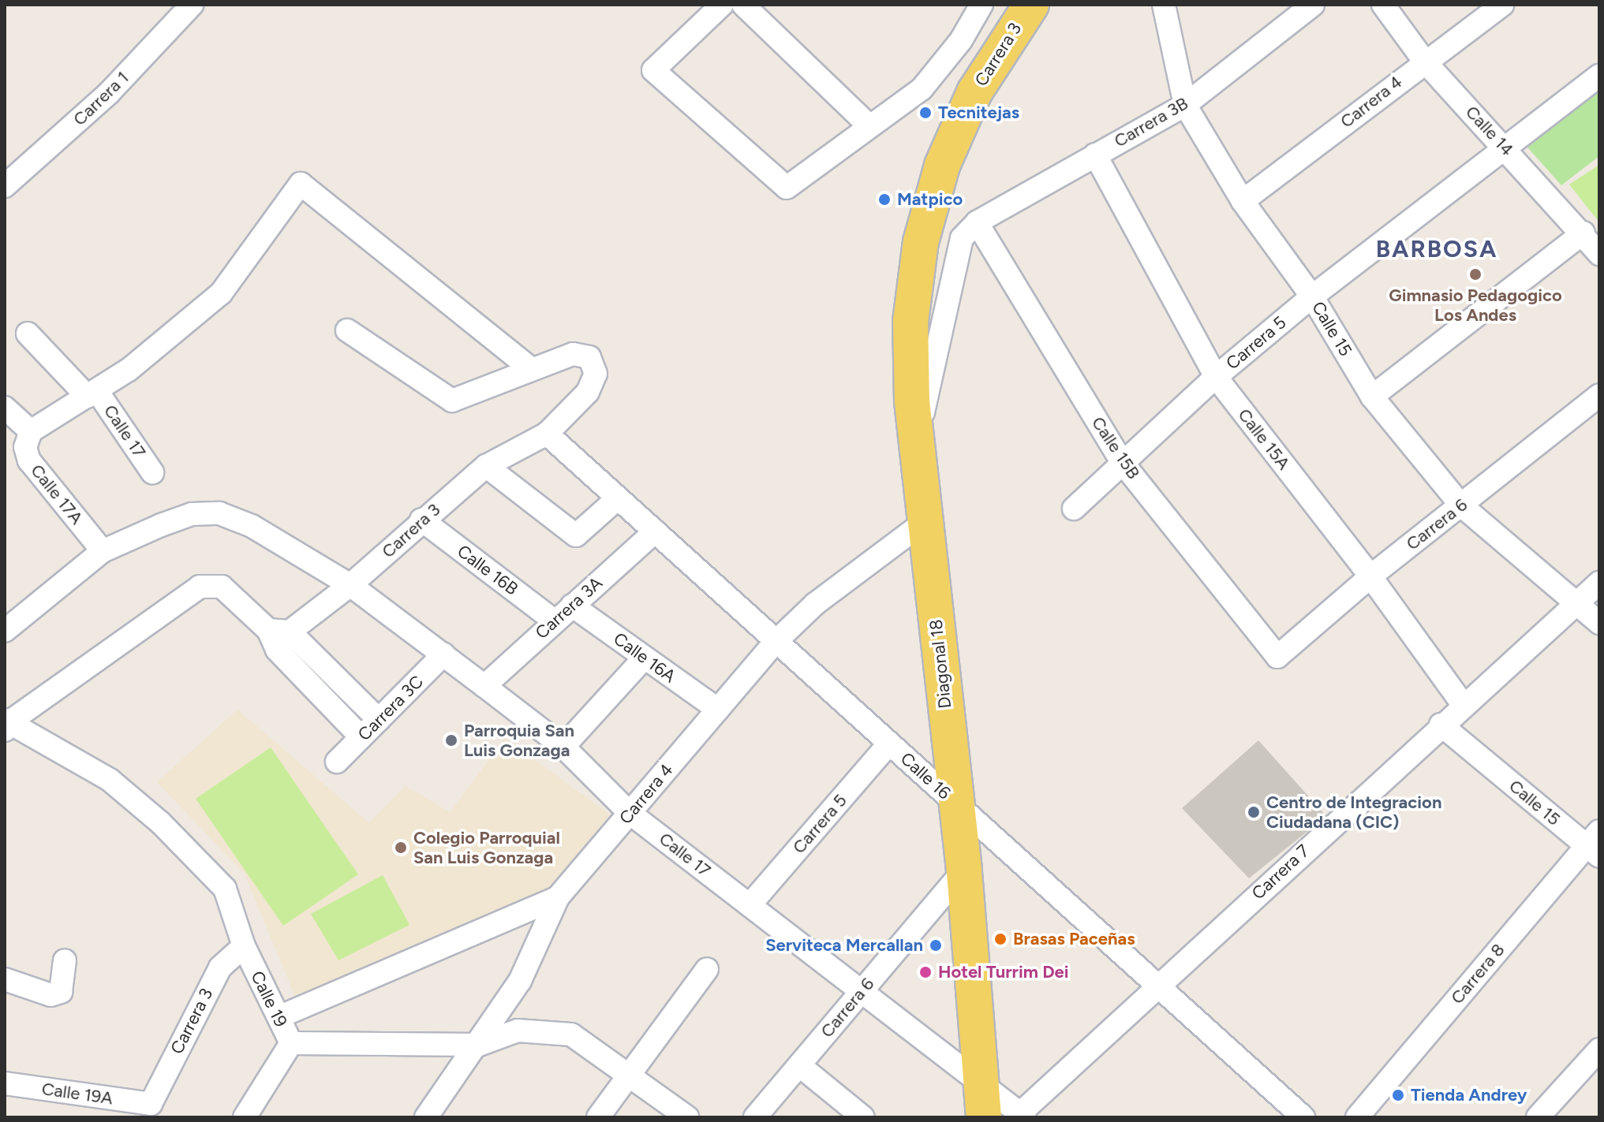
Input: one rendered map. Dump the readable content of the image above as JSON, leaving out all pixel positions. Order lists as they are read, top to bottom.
{
  "streets": {
    "main road": ["Carrera 3", "Diagonal 18"],
    "street": [
      "Carrera 1",
      "Carrera 4",
      "Carrera 3B",
      "Calle 14",
      "Calle 15",
      "Carrera 5",
      "Calle 17",
      "Calle 15A",
      "Calle 15B",
      "Calle 17A",
      "Carrera 6",
      "Calle 16B",
      "Carrera 3A",
      "Calle 16A",
      "Carrera 3C",
      "Calle 16",
      "Carrera 7",
      "Carrera 8",
      "Calle 19",
      "Calle 19A"
    ]
  },
  "crossings": [
    ["Carrera 3", "Calle 17"],
    ["Carrera 3", "Calle 16B"],
    ["Carrera 3", "Diagonal 18"],
    ["Carrera 3", "Calle 16"],
    ["Carrera 3", "Calle 19"],
    ["Carrera 3", "Calle 19A"],
    ["Carrera 4", "Calle 14"],
    ["Carrera 4", "Calle 15"],
    ["Carrera 4", "Calle 17"],
    ["Carrera 4", "Calle 16A"],
    ["Carrera 4", "Diagonal 18"],
    ["Carrera 4", "Calle 16"],
    ["Carrera 4", "Calle 19"],
    ["Carrera 3B", "Calle 15"],
    ["Carrera 3B", "Calle 15A"],
    ["Carrera 3B", "Calle 15B"],
    ["Calle 14", "Carrera 5"],
    ["Calle 15", "Carrera 5"],
    ["Calle 15", "Carrera 6"],
    ["Calle 15", "Carrera 7"],
    ["Calle 15", "Carrera 8"],
    ["Carrera 5", "Calle 17"],
    ["Carrera 5", "Calle 15A"],
    ["Carrera 5", "Calle 15B"],
    ["Carrera 5", "Calle 16"],
    ["Calle 17", "Calle 17A"],
    ["Calle 17", "Carrera 6"],
    ["Calle 17", "Carrera 3A"],
    ["Calle 17", "Diagonal 18"],
    ["Calle 17", "Carrera 3C"],
    ["Calle 17", "Carrera 7"],
    ["Calle 15A", "Carrera 6"],
    ["Calle 15A", "Carrera 7"],
    ["Calle 15B", "Carrera 6"],
    ["Carrera 6", "Diagonal 18"],
    ["Calle 16B", "Carrera 3A"],
    ["Carrera 3A", "Calle 16A"],
    ["Carrera 3A", "Calle 16"],
    ["Diagonal 18", "Calle 16"],
    ["Calle 16", "Carrera 7"]
  ],
  "districts": ["BARBOSA"],
  "places": [
    "Tecnitejas",
    "Matpico",
    "Gimnasio Pedagogico Los Andes",
    "Parroquia San Luis Gonzaga",
    "Centro de Integracion Ciudadana (CIC)",
    "Colegio Parroquial San Luis Gonzaga",
    "Brasas Paceñas",
    "Serviteca Mercallan",
    "Hotel Turrim Dei",
    "Tienda Andrey"
  ]
}
